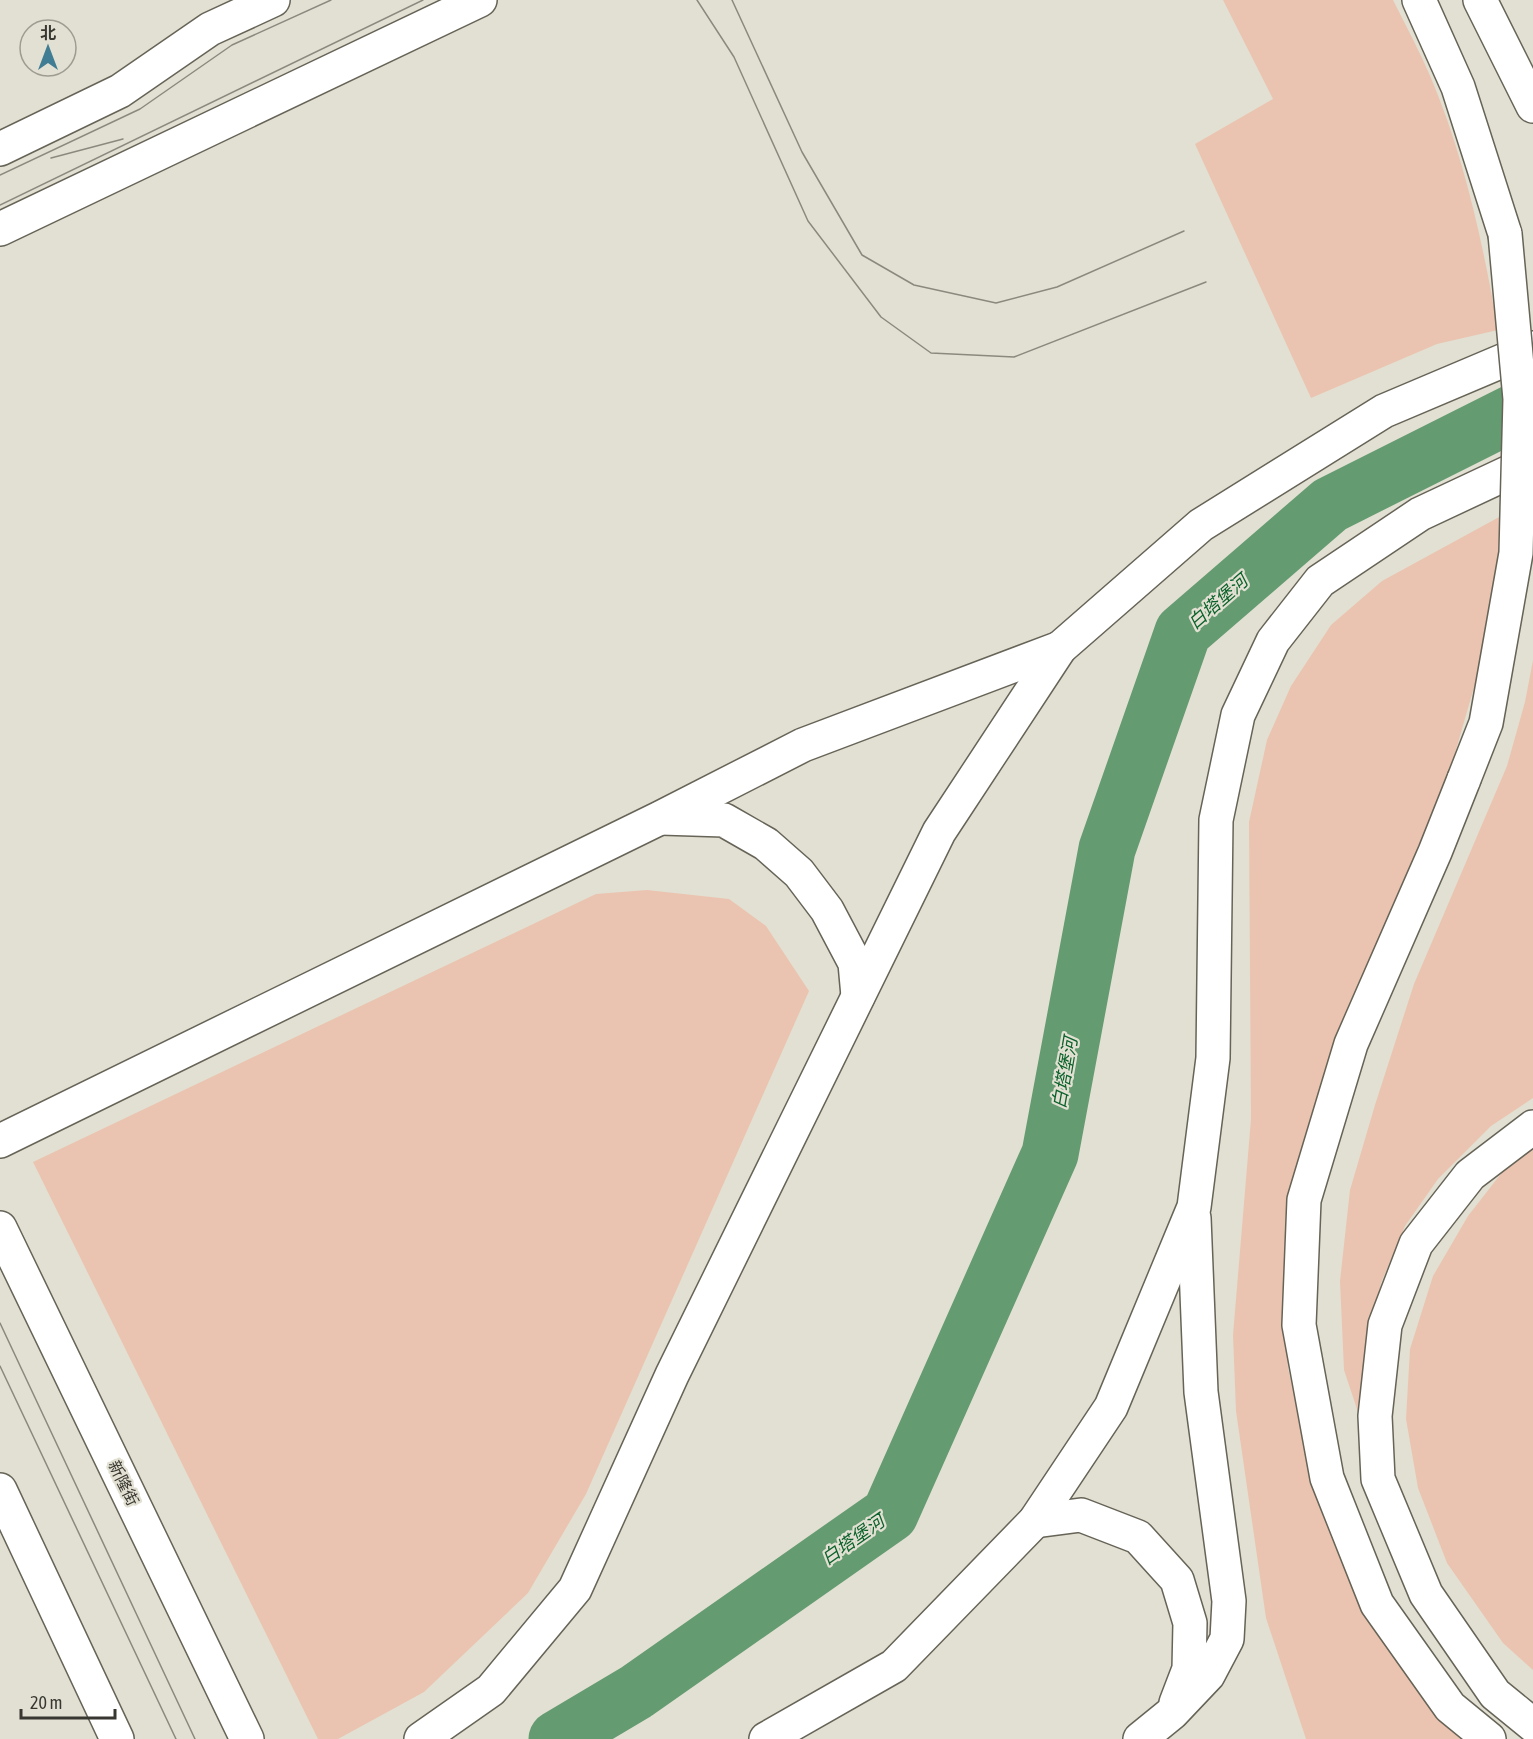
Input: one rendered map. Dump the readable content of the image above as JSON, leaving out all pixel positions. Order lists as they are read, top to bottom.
{
  "streets": {
    "main road": ["新隆街"]
  },
  "water": ["白塔堡河"],
  "scale_bar": "20 m",
  "north": "top"
}
